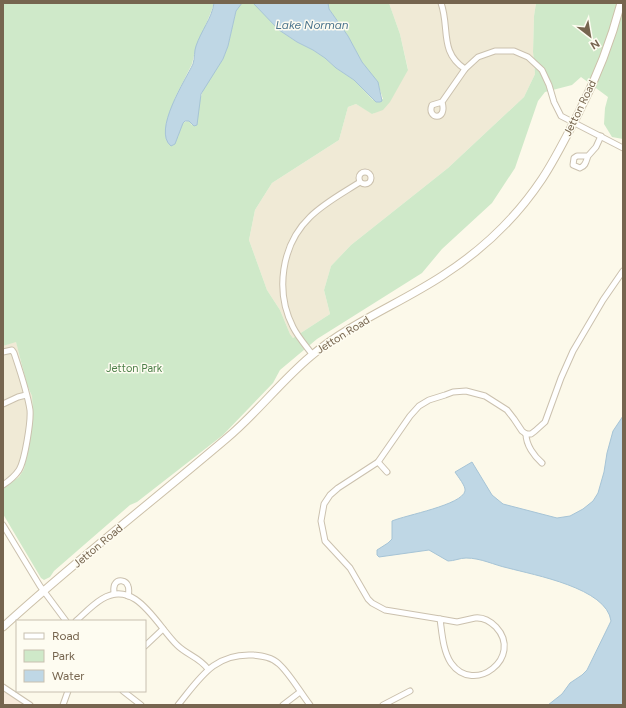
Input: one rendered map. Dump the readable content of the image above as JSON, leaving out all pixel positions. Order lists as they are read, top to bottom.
{
  "streets": {
    "street": ["Jetton Road"]
  },
  "water": ["Lake Norman"],
  "parks": ["Jetton Park"],
  "legend": ["Road", "Park", "Water"],
  "north": "bottom right"
}
